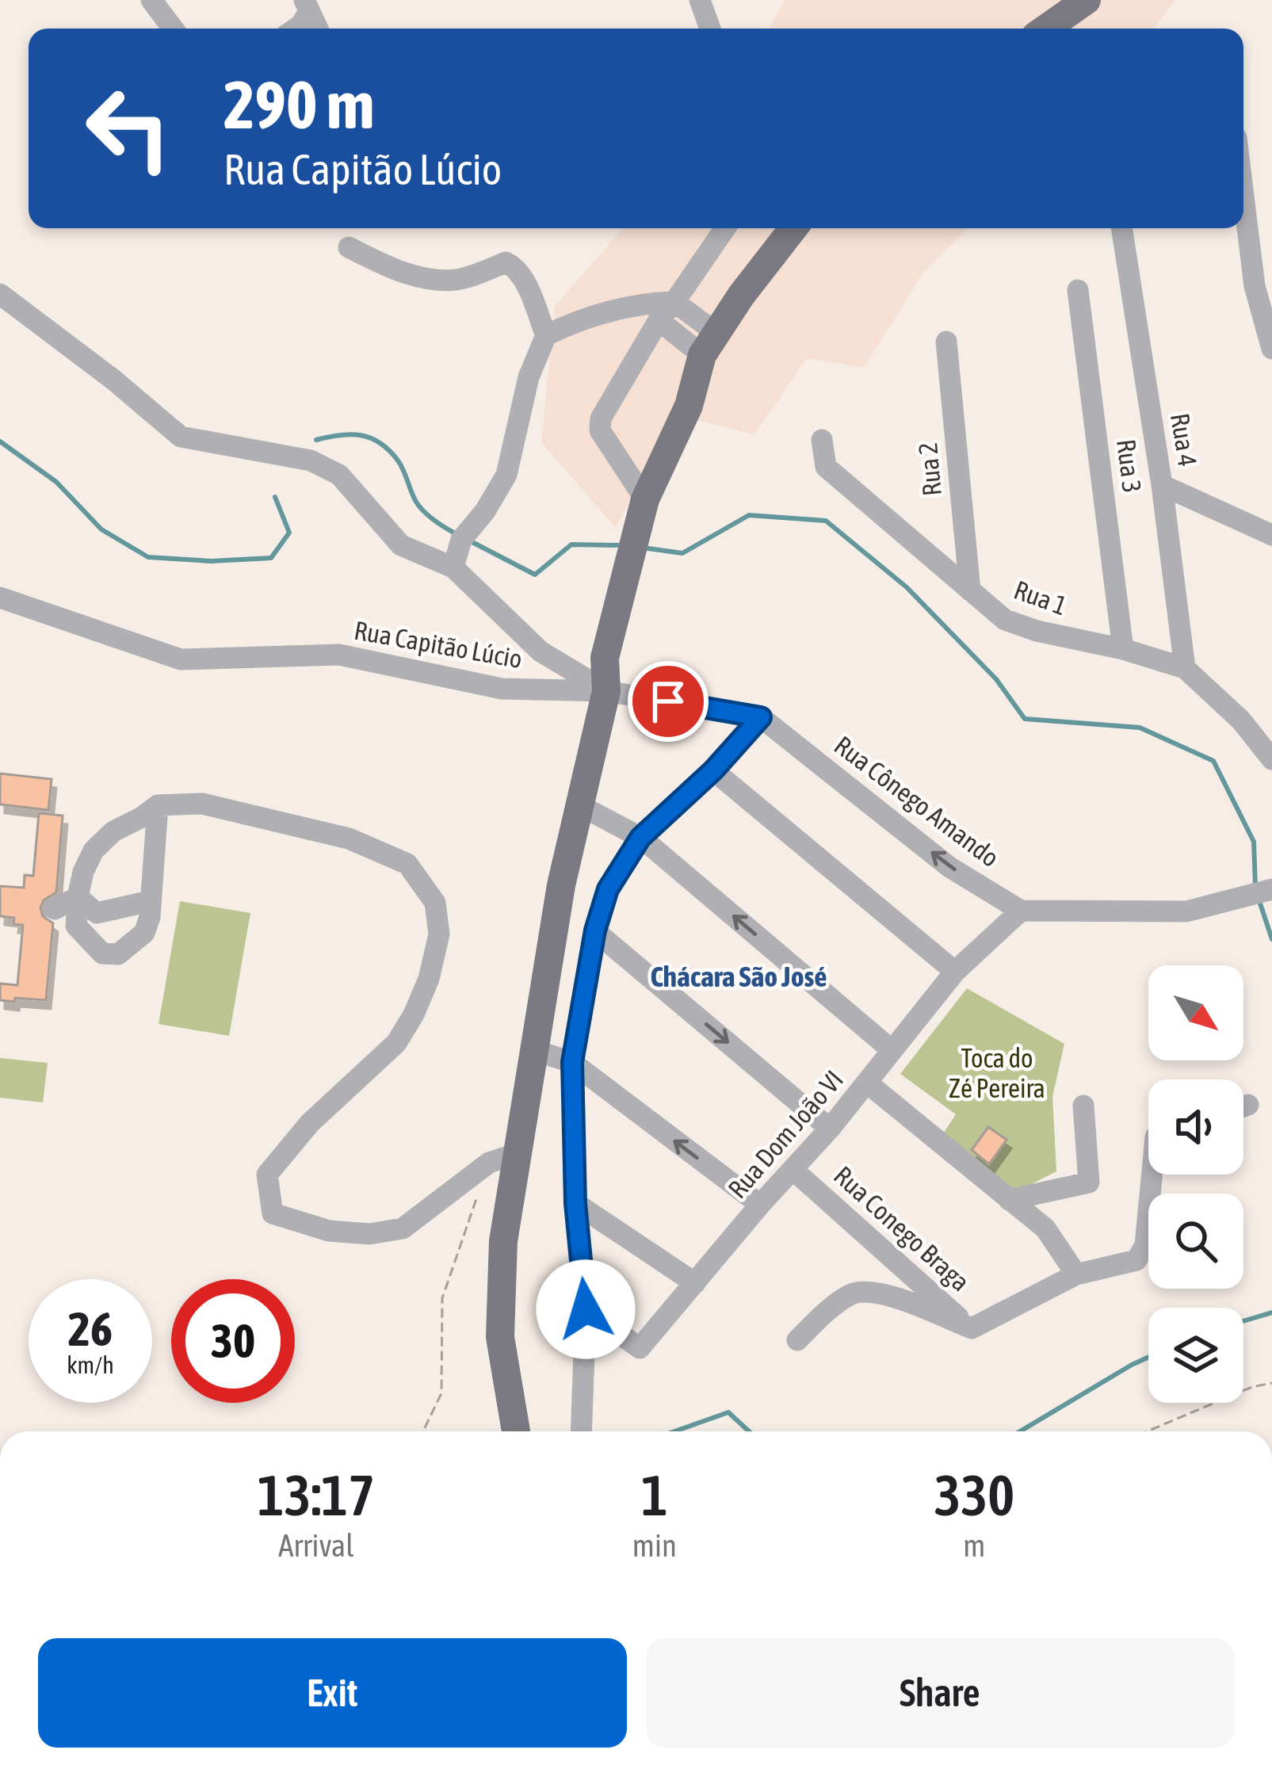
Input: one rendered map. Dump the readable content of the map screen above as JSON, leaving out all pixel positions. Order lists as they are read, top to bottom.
{
  "streets": {
    "street": [
      "Rua 4",
      "Rua 3",
      "Rua 2",
      "Rua 1",
      "Rua Capitão Lúcio",
      "Rua Cônego Amando",
      "Rua Dom João VI",
      "Rua Conego Braga"
    ]
  },
  "crossings": [
    ["Rua 4", "Rua 1"],
    ["Rua 3", "Rua 1"],
    ["Rua 2", "Rua 1"],
    ["Rua Capitão Lúcio", "Rua Cônego Amando"],
    ["Rua Cônego Amando", "Rua Dom João VI"],
    ["Rua Dom João VI", "Rua Conego Braga"]
  ],
  "districts": ["Chácara São José"],
  "parks": ["Toca do Zé Pereira"],
  "north": "bottom right",
  "page": {
    "turn": ["290 m", "Rua Capitão Lúcio"],
    "speed": "26 km/h",
    "limit": "30",
    "eta": [
      "13:17",
      "Arrival",
      "1",
      "min",
      "330",
      "m"
    ],
    "buttons": ["Exit", "Share"]
  }
}
